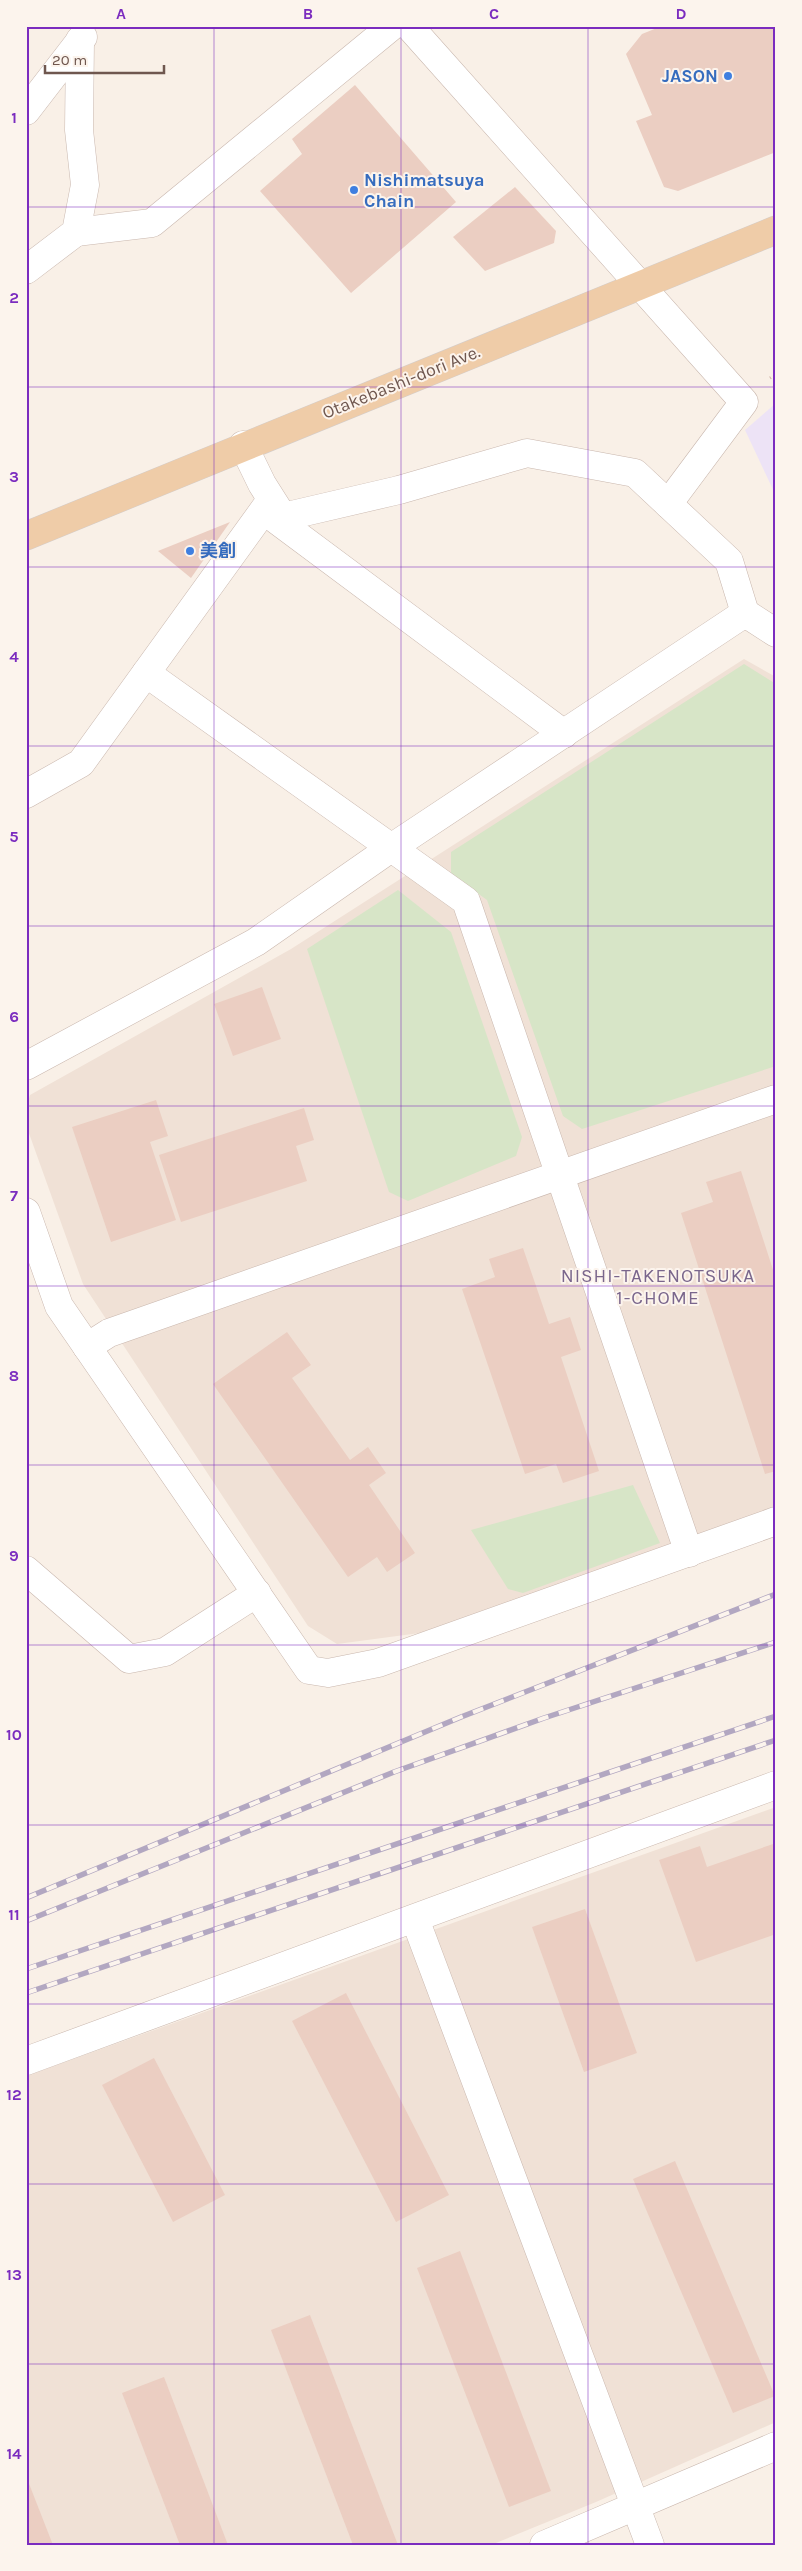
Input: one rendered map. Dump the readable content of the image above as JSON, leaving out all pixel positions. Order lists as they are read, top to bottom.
{
  "streets": {
    "main road": ["Otakebashi-dori Ave."]
  },
  "districts": ["NISHI-TAKENOTSUKA 1-CHOME"],
  "places": ["JASON", "Nishimatsuya Chain", "美創"],
  "scale_bar": "20 m",
  "grid": {
    "columns": [
      "A",
      "B",
      "C",
      "D"
    ],
    "rows": [
      "1",
      "2",
      "3",
      "4",
      "5",
      "6",
      "7",
      "8",
      "9",
      "10",
      "11",
      "12",
      "13",
      "14"
    ]
  }
}
